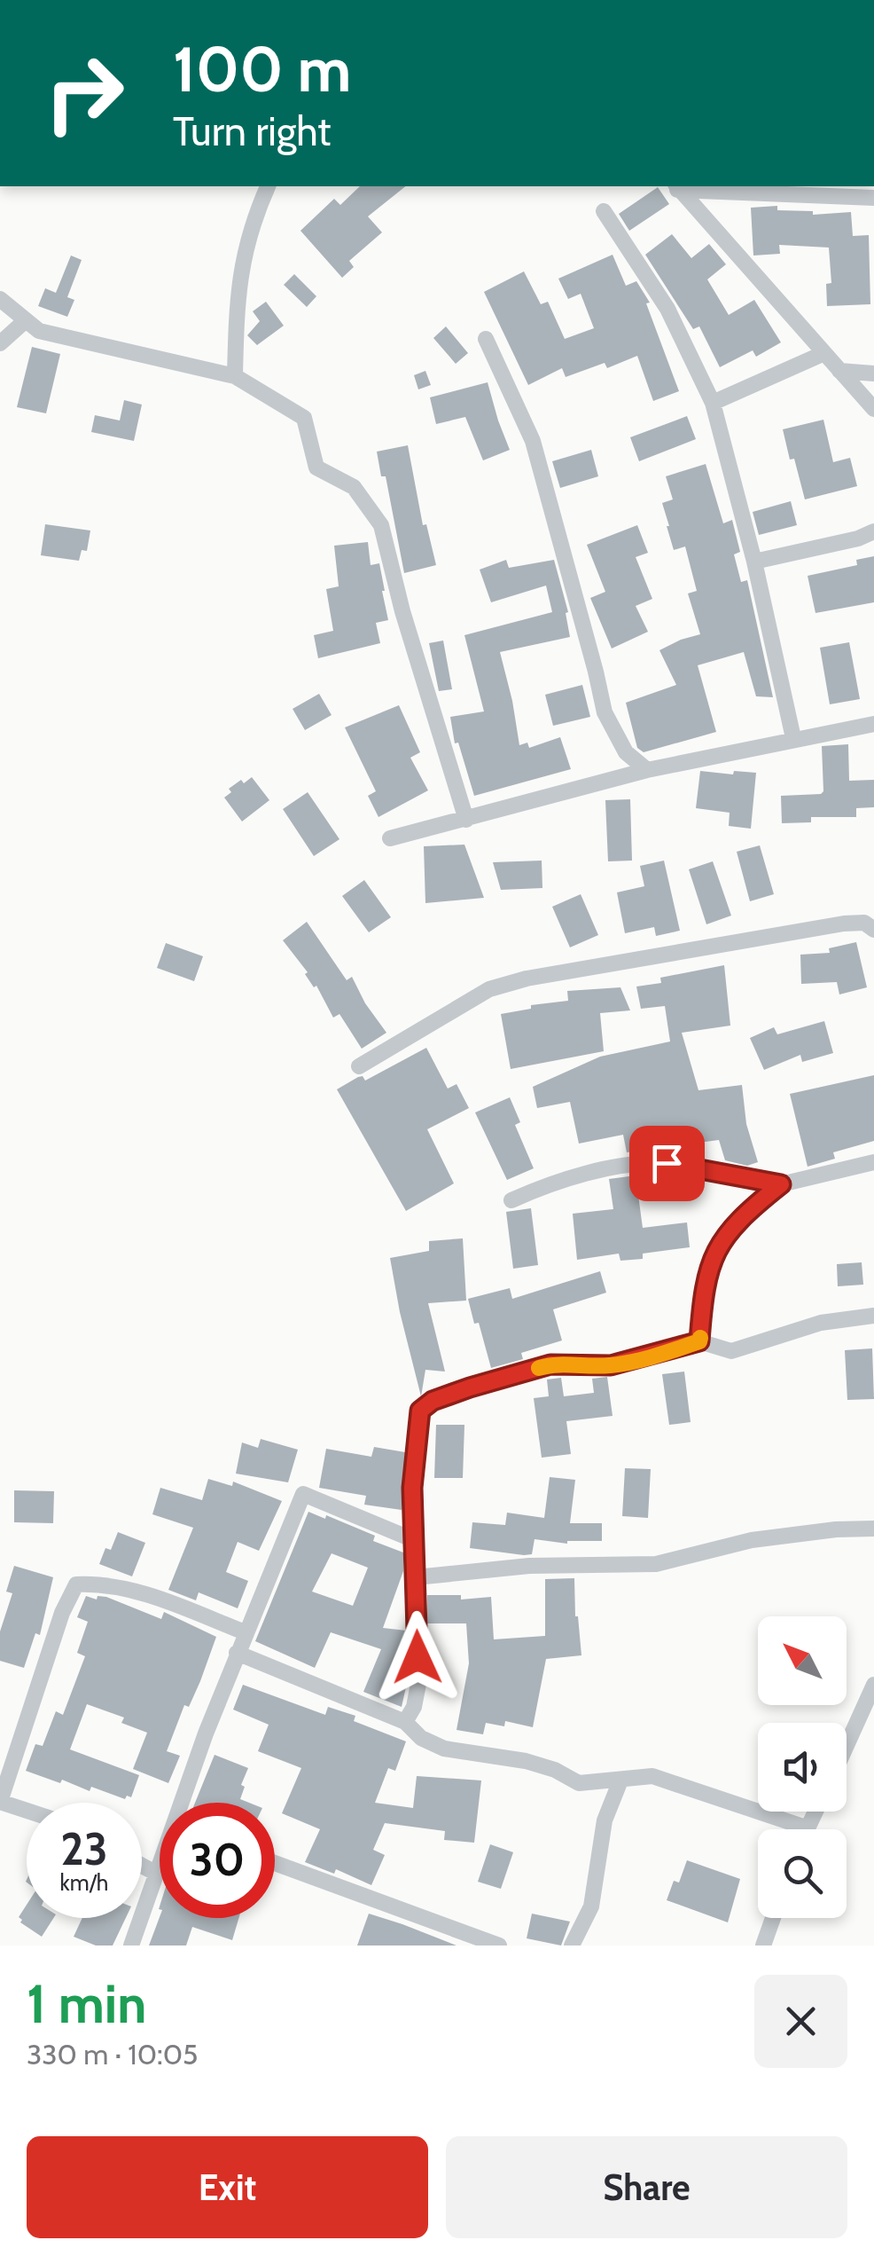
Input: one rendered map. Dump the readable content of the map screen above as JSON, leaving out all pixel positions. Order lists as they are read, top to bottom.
{
  "north": "top left",
  "page": {
    "turn": ["100 m", "Turn right"],
    "speed": "23 km/h",
    "limit": "30",
    "heading": ["1 min", "330 m · 10:05"],
    "buttons": ["Exit", "Share"]
  }
}
